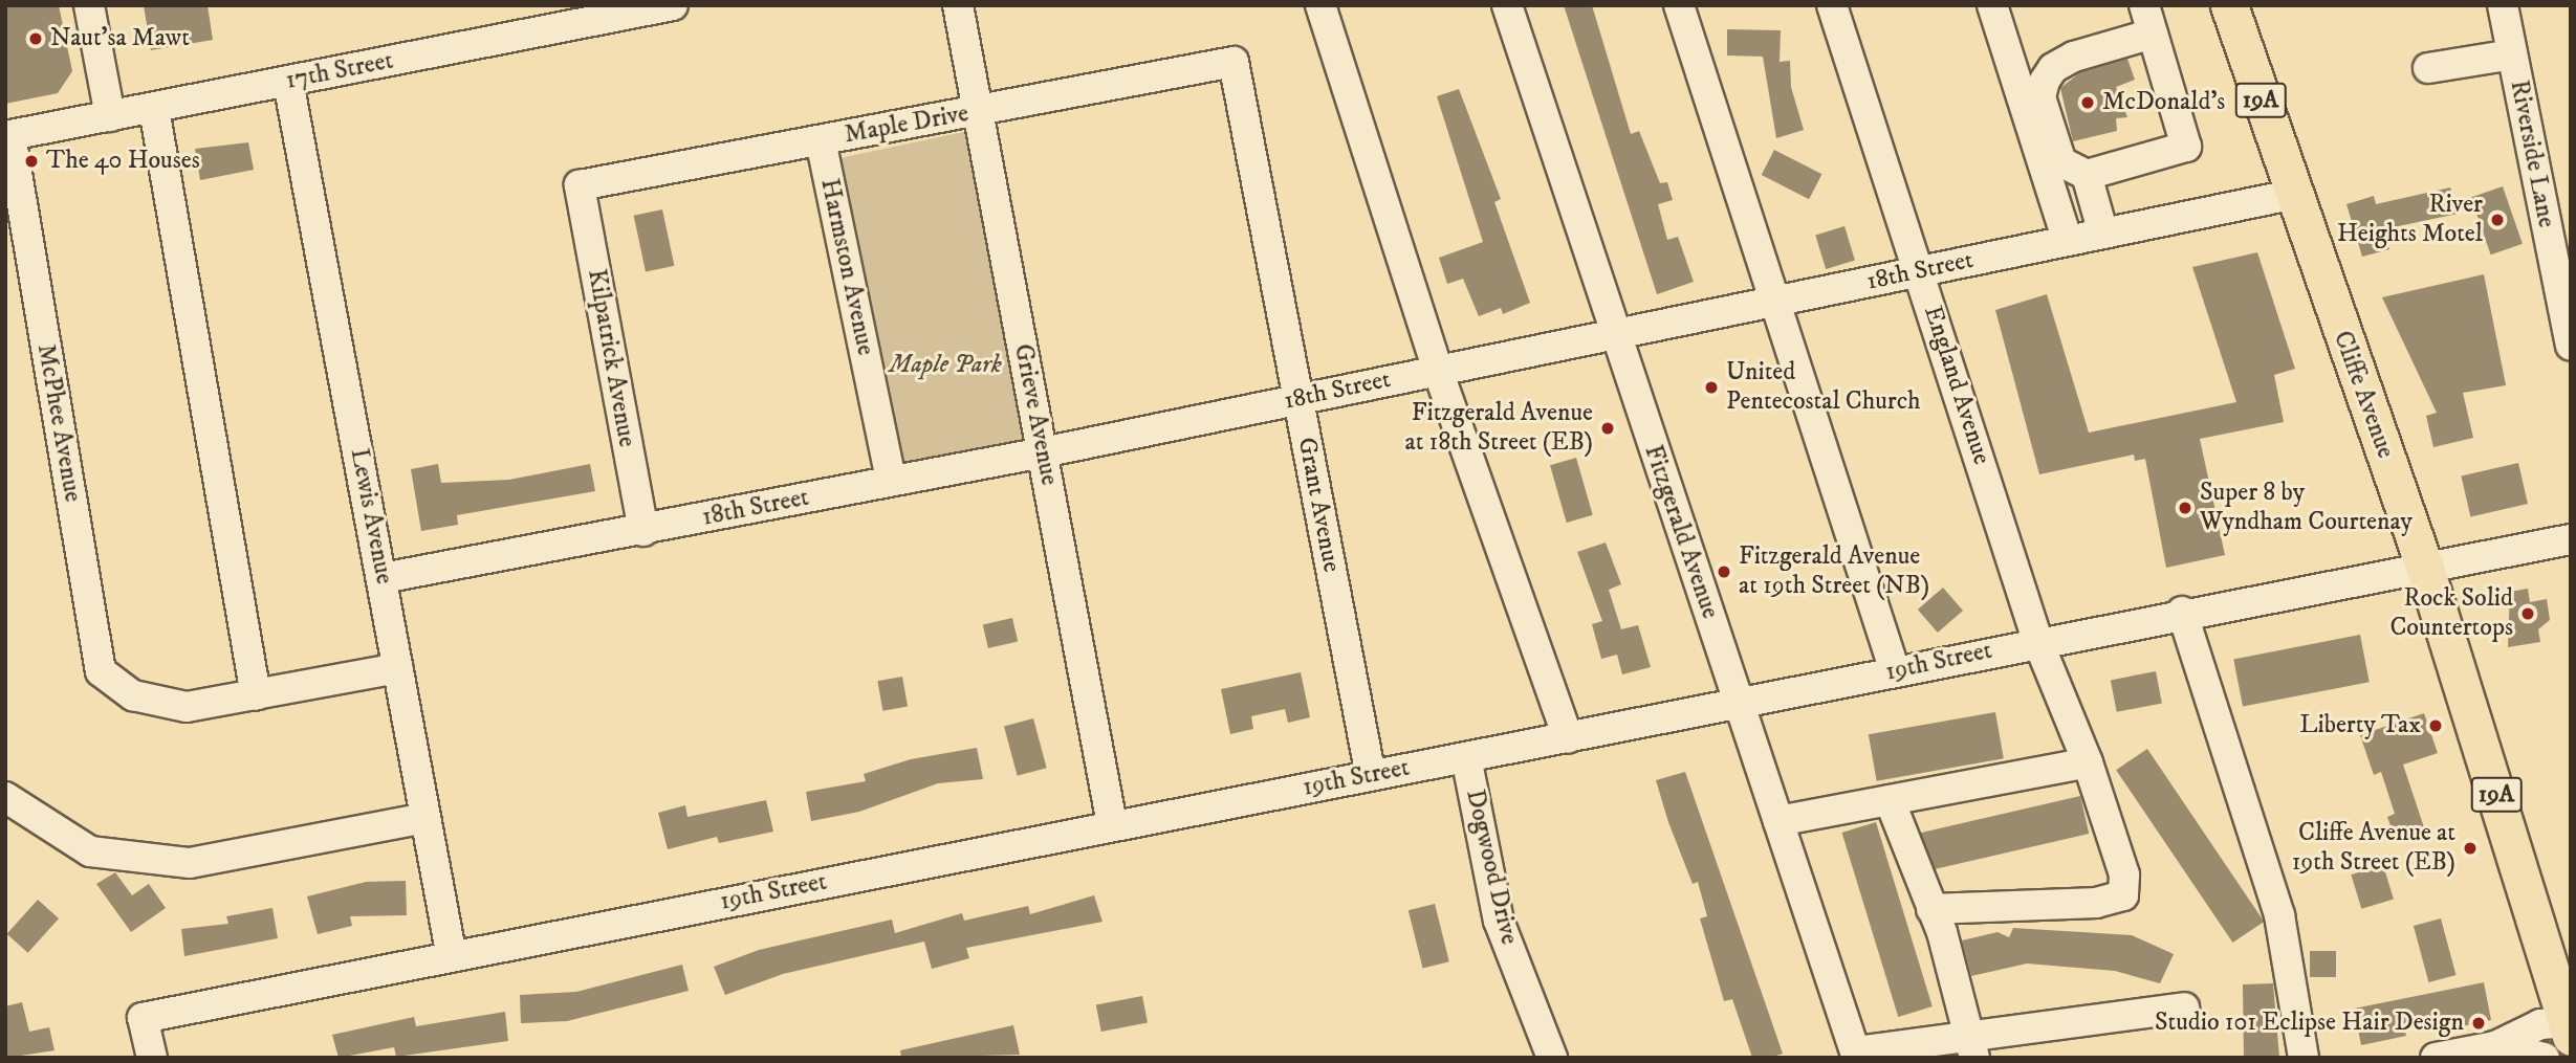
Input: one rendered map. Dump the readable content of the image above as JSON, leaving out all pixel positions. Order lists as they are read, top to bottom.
{
  "streets": {
    "main road": ["19A", "Cliffe Avenue"],
    "street": [
      "17th Street",
      "Maple Drive",
      "Riverside Lane",
      "Harmston Avenue",
      "18th Street",
      "Kilpatrick Avenue",
      "England Avenue",
      "Grieve Avenue",
      "McPhee Avenue",
      "Grant Avenue",
      "Lewis Avenue",
      "Fitzgerald Avenue",
      "19th Street",
      "Dogwood Drive"
    ]
  },
  "crossings": [
    ["17th Street", "McPhee Avenue"],
    ["17th Street", "Lewis Avenue"],
    ["Maple Drive", "Harmston Avenue"],
    ["Maple Drive", "Kilpatrick Avenue"],
    ["Maple Drive", "Grieve Avenue"],
    ["Maple Drive", "Grant Avenue"],
    ["Harmston Avenue", "18th Street"],
    ["18th Street", "Kilpatrick Avenue"],
    ["18th Street", "England Avenue"],
    ["18th Street", "Cliffe Avenue"],
    ["18th Street", "Grieve Avenue"],
    ["18th Street", "Grant Avenue"],
    ["18th Street", "Lewis Avenue"],
    ["18th Street", "Fitzgerald Avenue"],
    ["England Avenue", "19th Street"],
    ["Cliffe Avenue", "19th Street"],
    ["Grieve Avenue", "19th Street"],
    ["Grant Avenue", "19th Street"],
    ["Lewis Avenue", "19th Street"],
    ["Fitzgerald Avenue", "19th Street"],
    ["19th Street", "Dogwood Drive"]
  ],
  "parks": ["Maple Park"],
  "places": [
    "Naut’sa Mawt",
    "McDonald's",
    "The 40 Houses",
    "River Heights Motel",
    "United Pentecostal Church",
    "Fitzgerald Avenue at 18th Street (EB)",
    "Super 8 by Wyndham Courtenay",
    "Fitzgerald Avenue at 19th Street (NB)",
    "Rock Solid Countertops",
    "Liberty Tax",
    "Cliffe Avenue at 19th Street (EB)",
    "Studio 101 Eclipse Hair Design"
  ]
}
